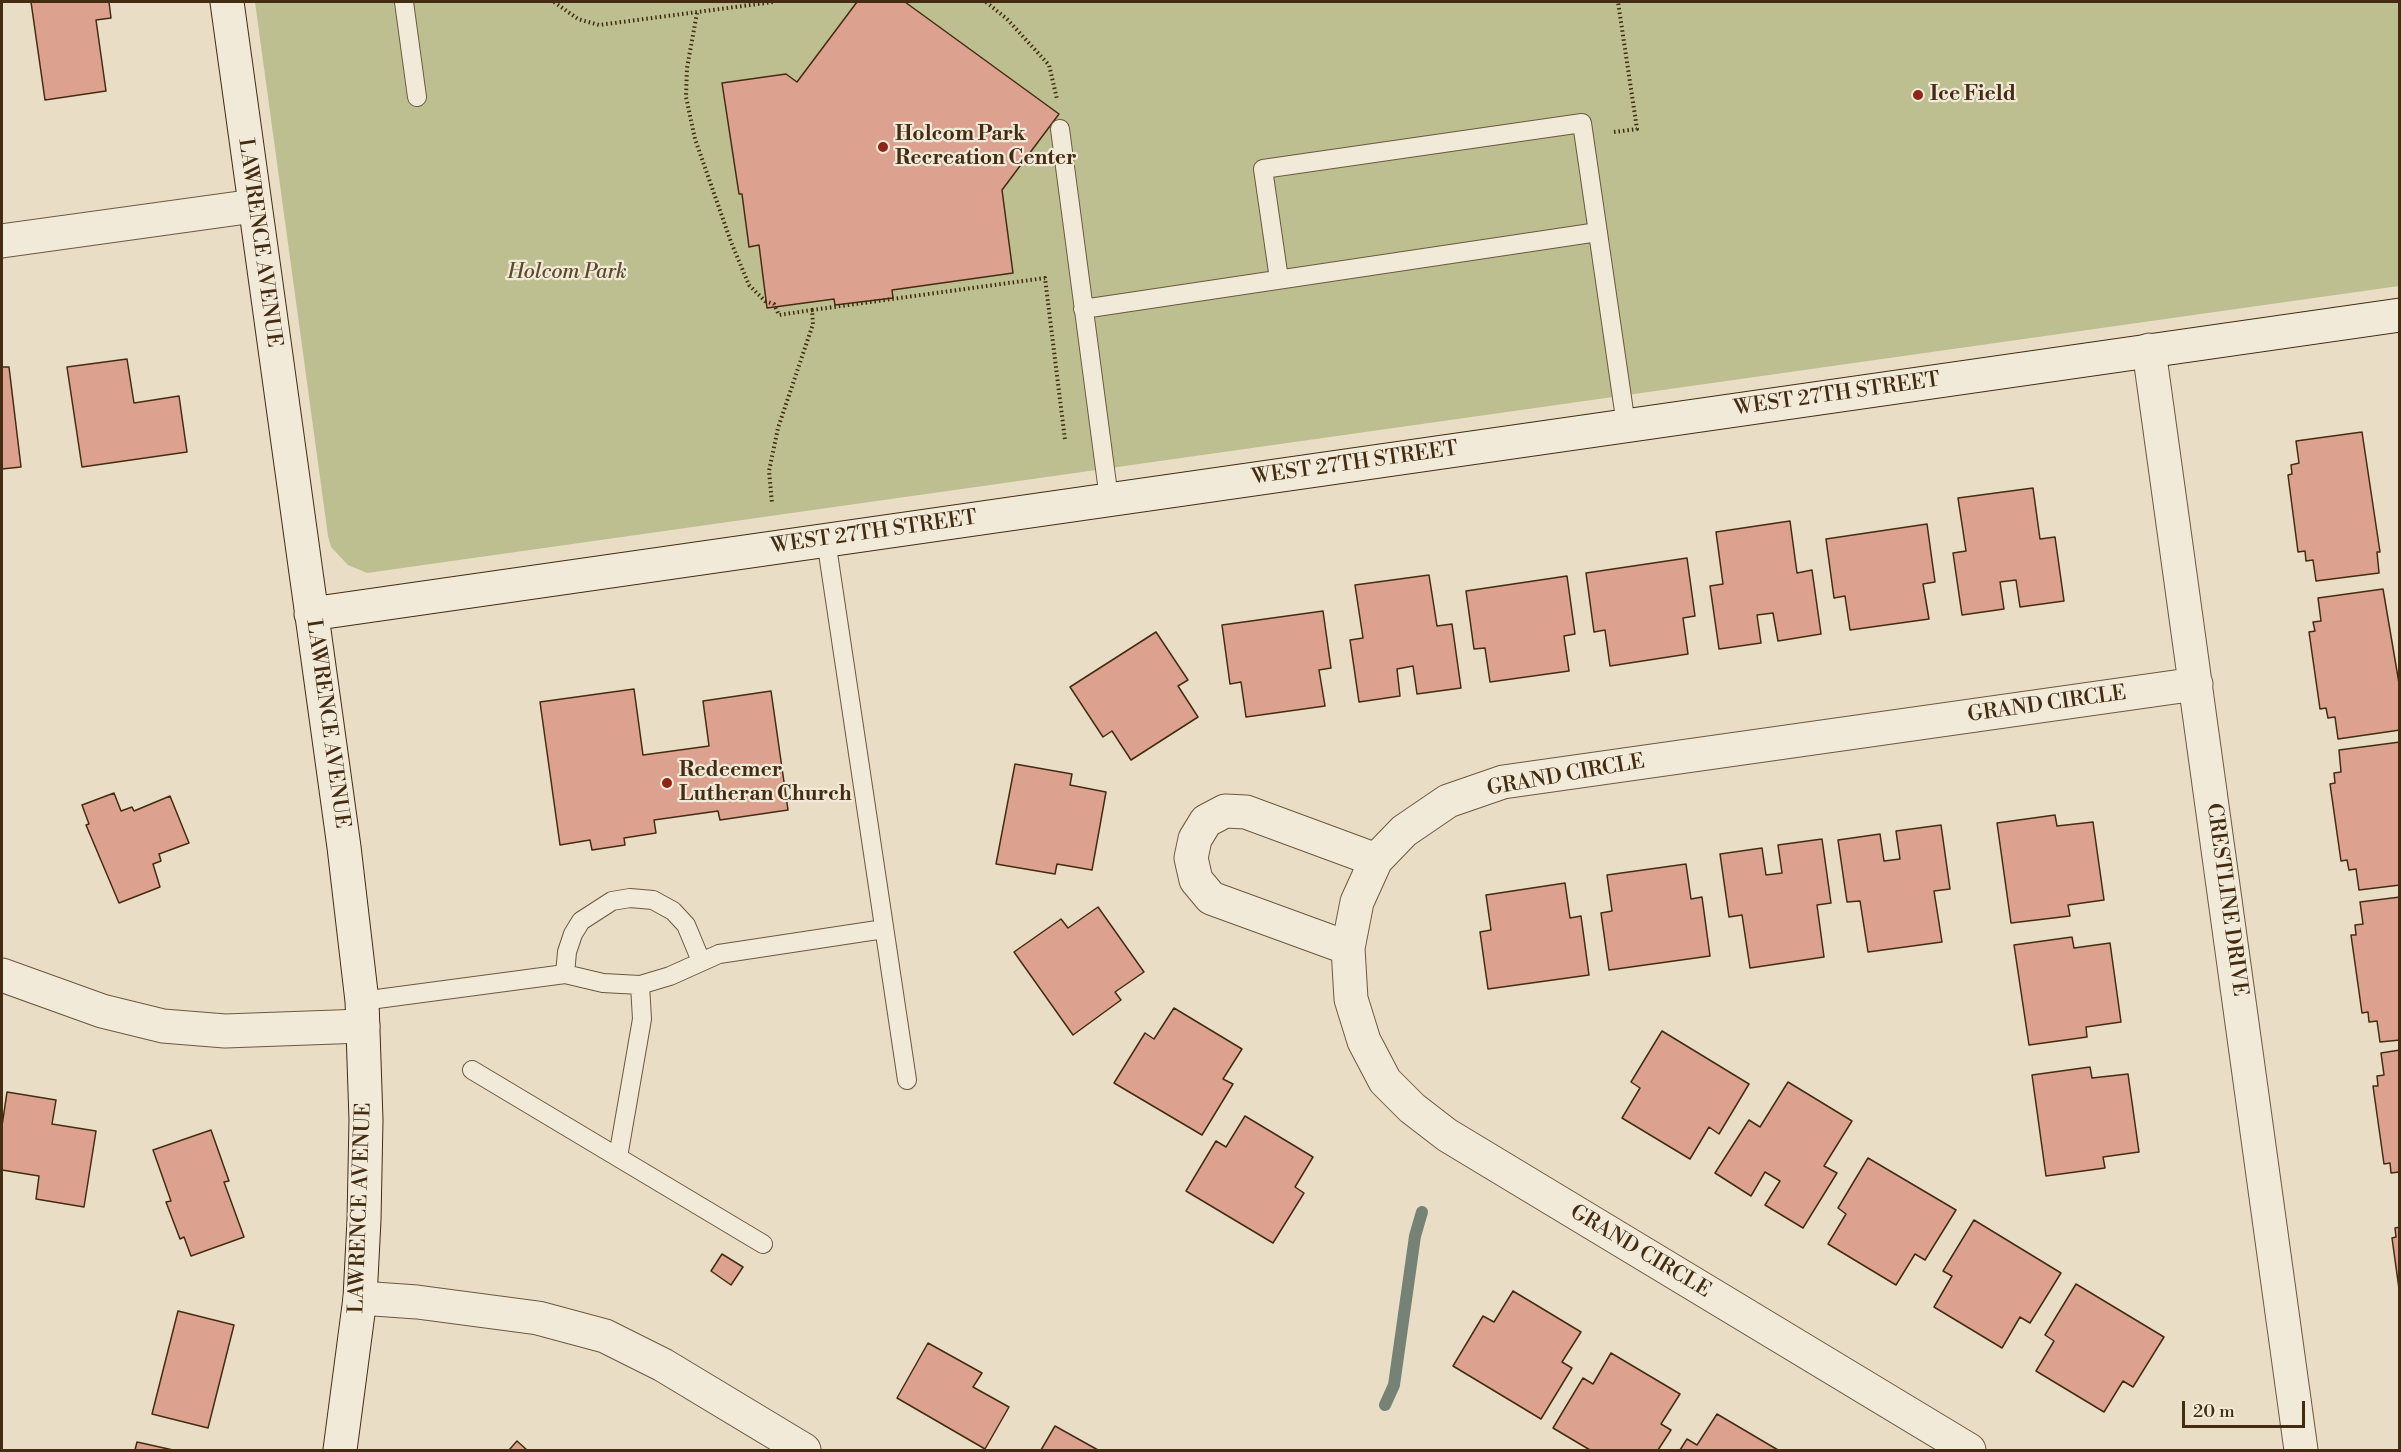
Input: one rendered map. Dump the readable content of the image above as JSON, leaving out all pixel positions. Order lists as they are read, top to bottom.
{
  "streets": {
    "street": [
      "LAWRENCE AVENUE",
      "WEST 27TH STREET",
      "GRAND CIRCLE",
      "CRESTLINE DRIVE"
    ]
  },
  "crossings": [
    ["LAWRENCE AVENUE", "WEST 27TH STREET"],
    ["WEST 27TH STREET", "CRESTLINE DRIVE"],
    ["GRAND CIRCLE", "CRESTLINE DRIVE"]
  ],
  "parks": ["Holcom Park"],
  "places": ["Ice Field", "Holcom Park Recreation Center", "Redeemer Lutheran Church"],
  "scale_bar": "20 m"
}
